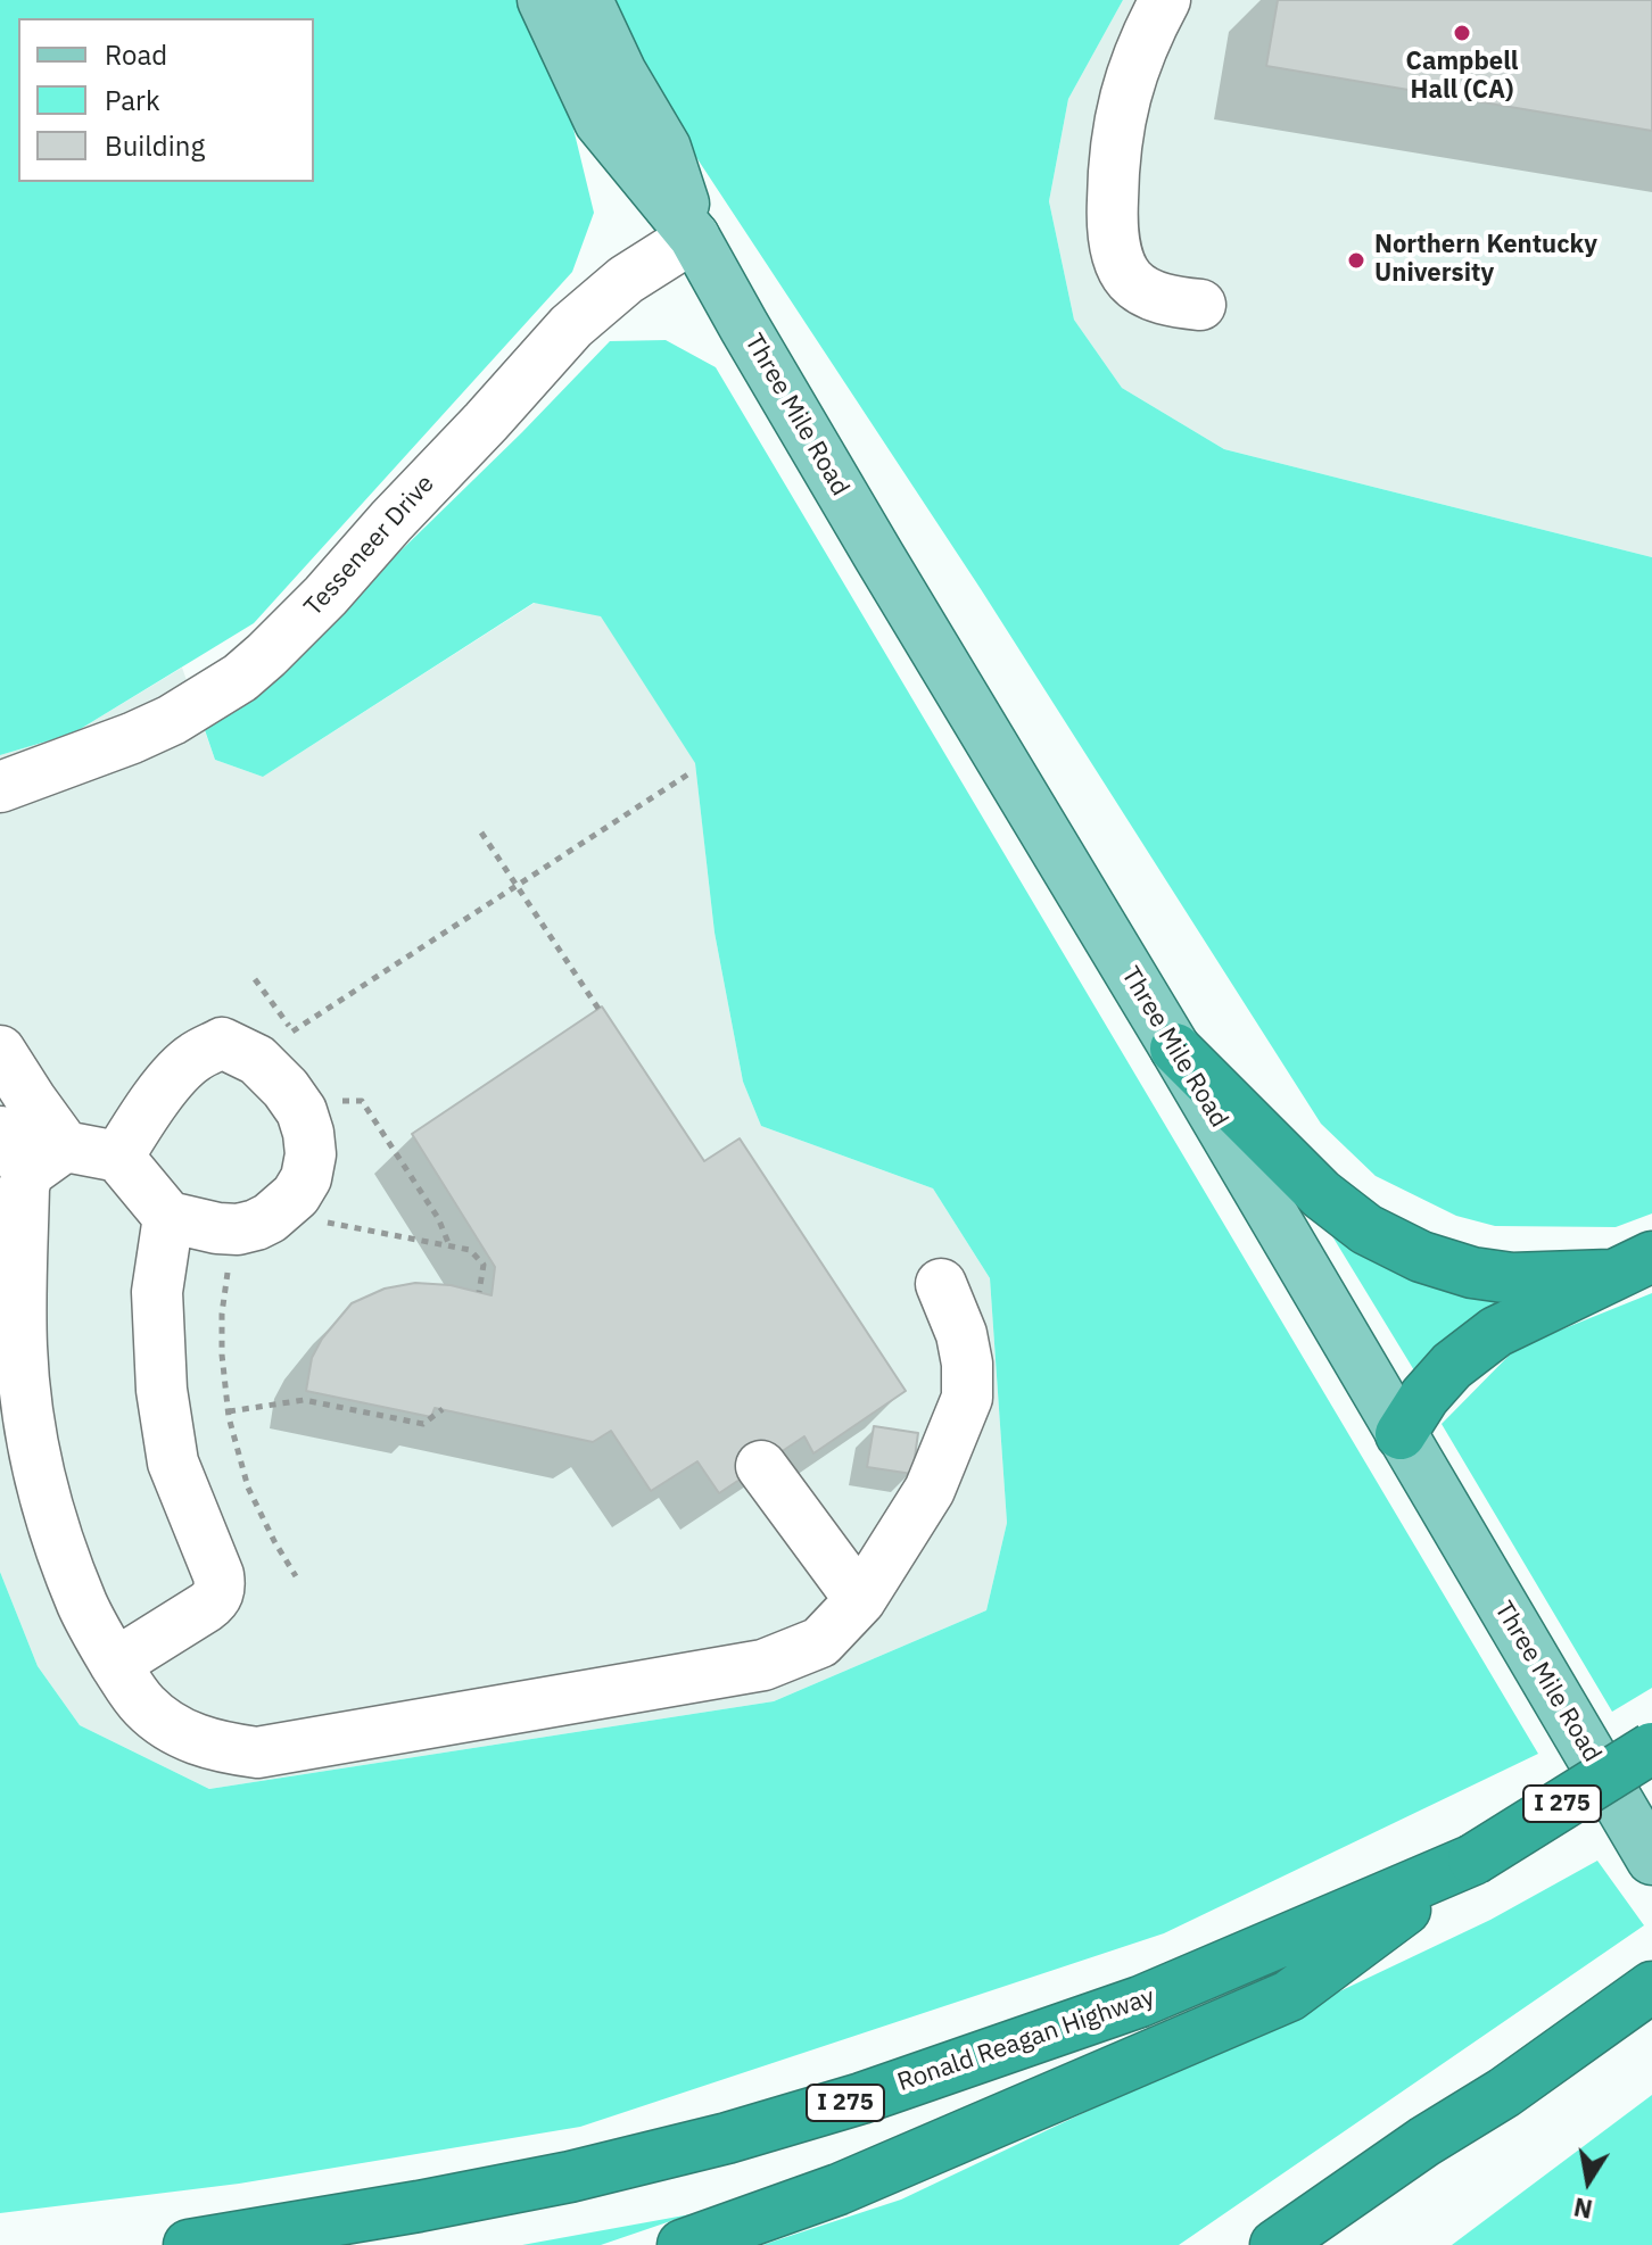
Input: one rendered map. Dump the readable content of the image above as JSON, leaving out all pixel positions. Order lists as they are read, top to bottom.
{
  "streets": {
    "highway": ["I 275", "Ronald Reagan Highway"],
    "main road": ["Three Mile Road"],
    "street": ["Tesseneer Drive"]
  },
  "crossings": [
    ["Three Mile Road", "Tesseneer Drive"],
    ["I 275", "Ronald Reagan Highway"]
  ],
  "places": ["Campbell Hall (CA)", "Northern Kentucky University"],
  "legend": ["Road", "Park", "Building"],
  "north": "bottom"
}
